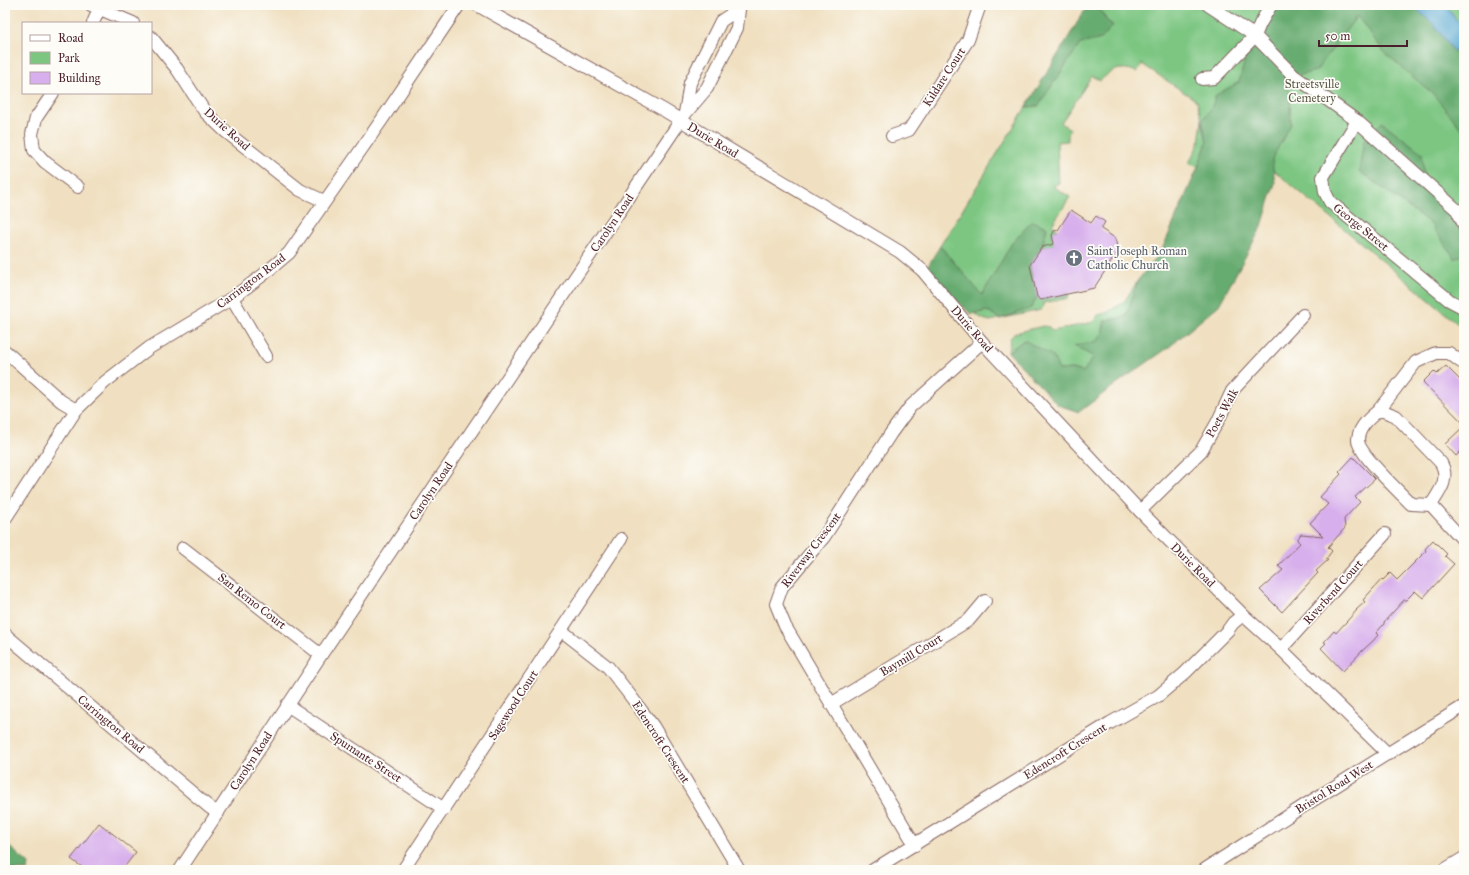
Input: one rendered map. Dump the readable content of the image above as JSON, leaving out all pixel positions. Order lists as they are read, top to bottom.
{
  "streets": {
    "street": [
      "Kildare Court",
      "Durie Road",
      "Carolyn Road",
      "George Street",
      "Carrington Road",
      "Poets Walk",
      "Riverway Crescent",
      "Riverbend Court",
      "San Remo Court",
      "Baymill Court",
      "Sagewood Court",
      "Edencroft Crescent",
      "Spumante Street",
      "Bristol Road West"
    ]
  },
  "crossings": [
    ["Durie Road", "Carolyn Road"],
    ["Durie Road", "Carrington Road"],
    ["Durie Road", "Poets Walk"],
    ["Durie Road", "Riverway Crescent"],
    ["Durie Road", "Riverbend Court"],
    ["Durie Road", "Edencroft Crescent"],
    ["Durie Road", "Bristol Road West"],
    ["Carolyn Road", "Carrington Road"],
    ["Carolyn Road", "San Remo Court"],
    ["Carolyn Road", "Spumante Street"],
    ["Riverway Crescent", "Baymill Court"],
    ["Riverway Crescent", "Edencroft Crescent"],
    ["Sagewood Court", "Edencroft Crescent"],
    ["Sagewood Court", "Spumante Street"]
  ],
  "parks": ["Streetsville Cemetery"],
  "places": {
    "church": ["Saint Joseph Roman Catholic Church"]
  },
  "legend": ["Road", "Park", "Building"],
  "scale_bar": "50 m"
}
